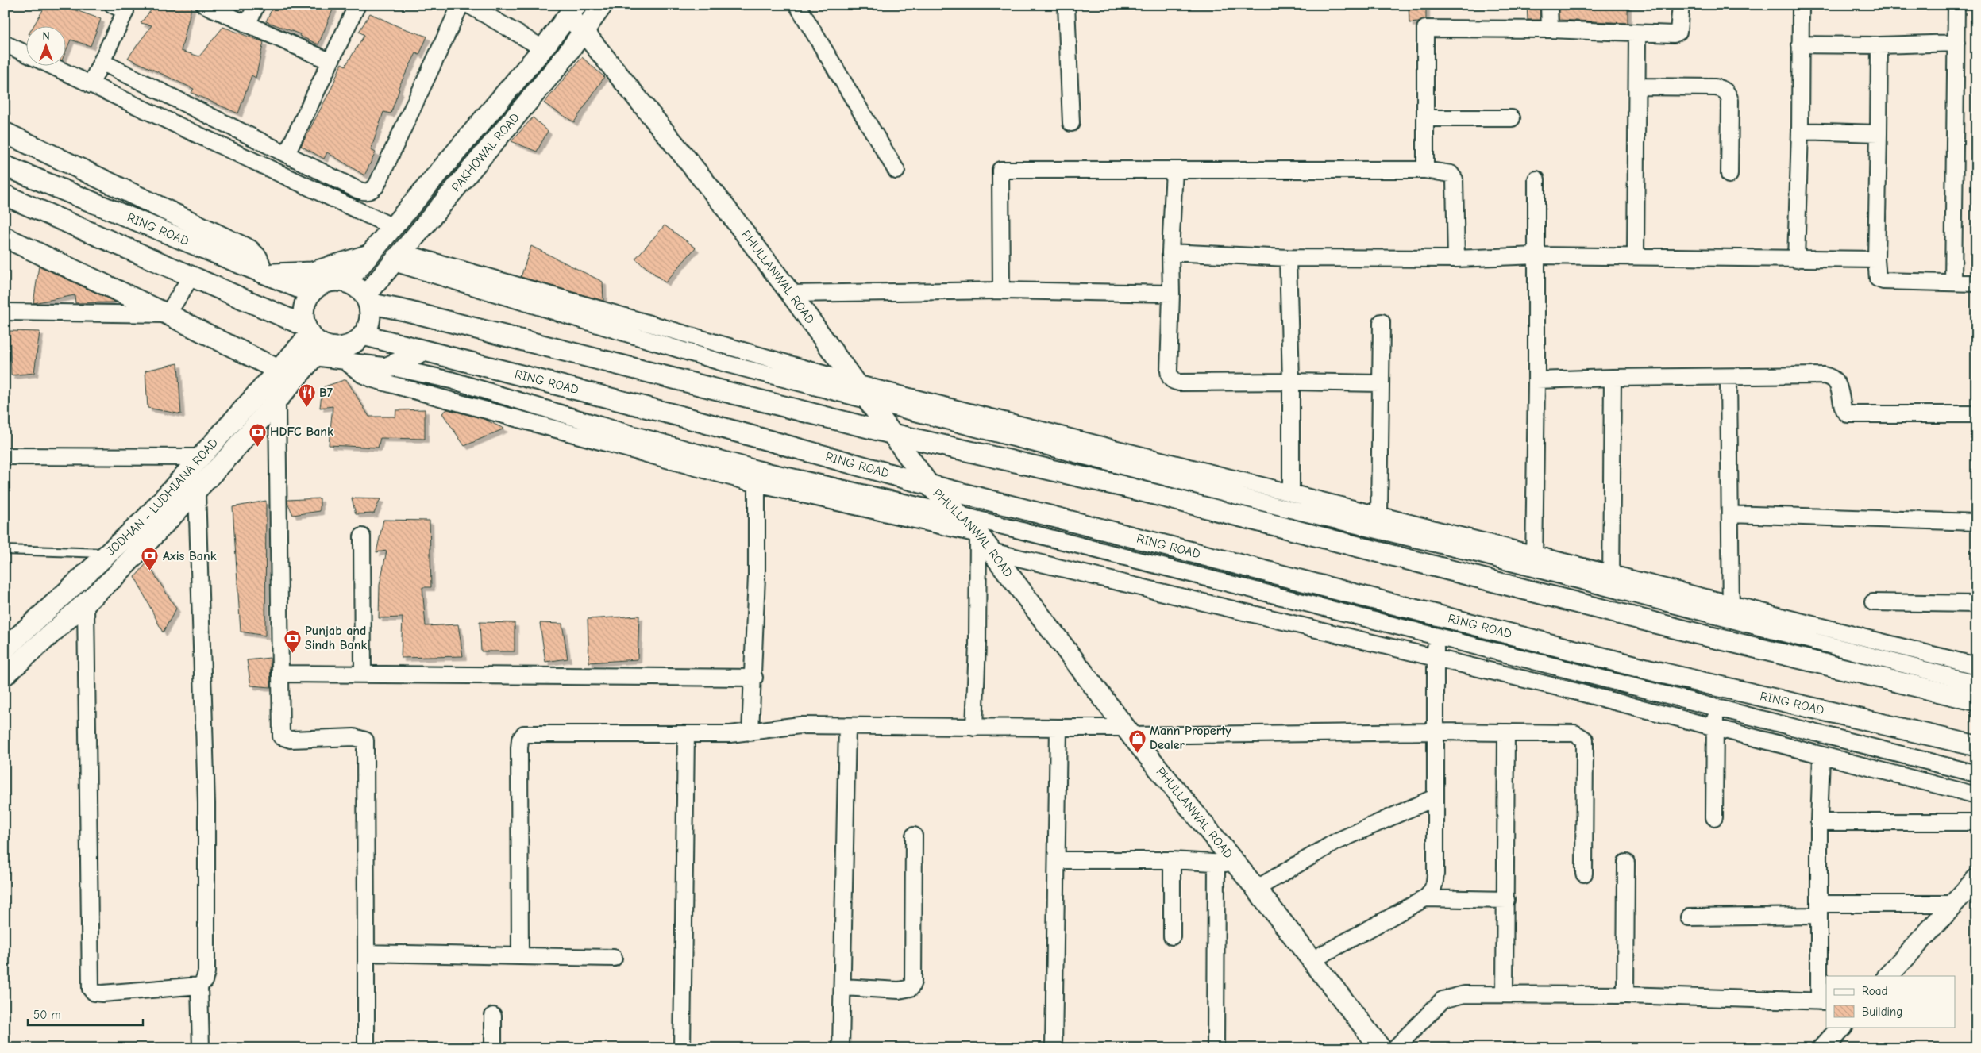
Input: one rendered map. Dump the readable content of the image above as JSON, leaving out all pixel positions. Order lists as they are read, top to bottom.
{
  "streets": {
    "street": [
      "PAKHOWAL ROAD",
      "RING ROAD",
      "PHULLANWAL ROAD",
      "JODHAN - LUDHIANA ROAD"
    ]
  },
  "crossings": [
    ["PAKHOWAL ROAD", "RING ROAD"],
    ["PAKHOWAL ROAD", "PHULLANWAL ROAD"],
    ["PAKHOWAL ROAD", "JODHAN - LUDHIANA ROAD"],
    ["RING ROAD", "PHULLANWAL ROAD"],
    ["RING ROAD", "JODHAN - LUDHIANA ROAD"]
  ],
  "places": {
    "restaurant": ["B7"],
    "bank": ["HDFC Bank", "Axis Bank", "Punjab and Sindh Bank"],
    "shop": ["Mann Property Dealer"]
  },
  "legend": ["Road", "Building"],
  "scale_bar": "50 m",
  "north": "top"
}
